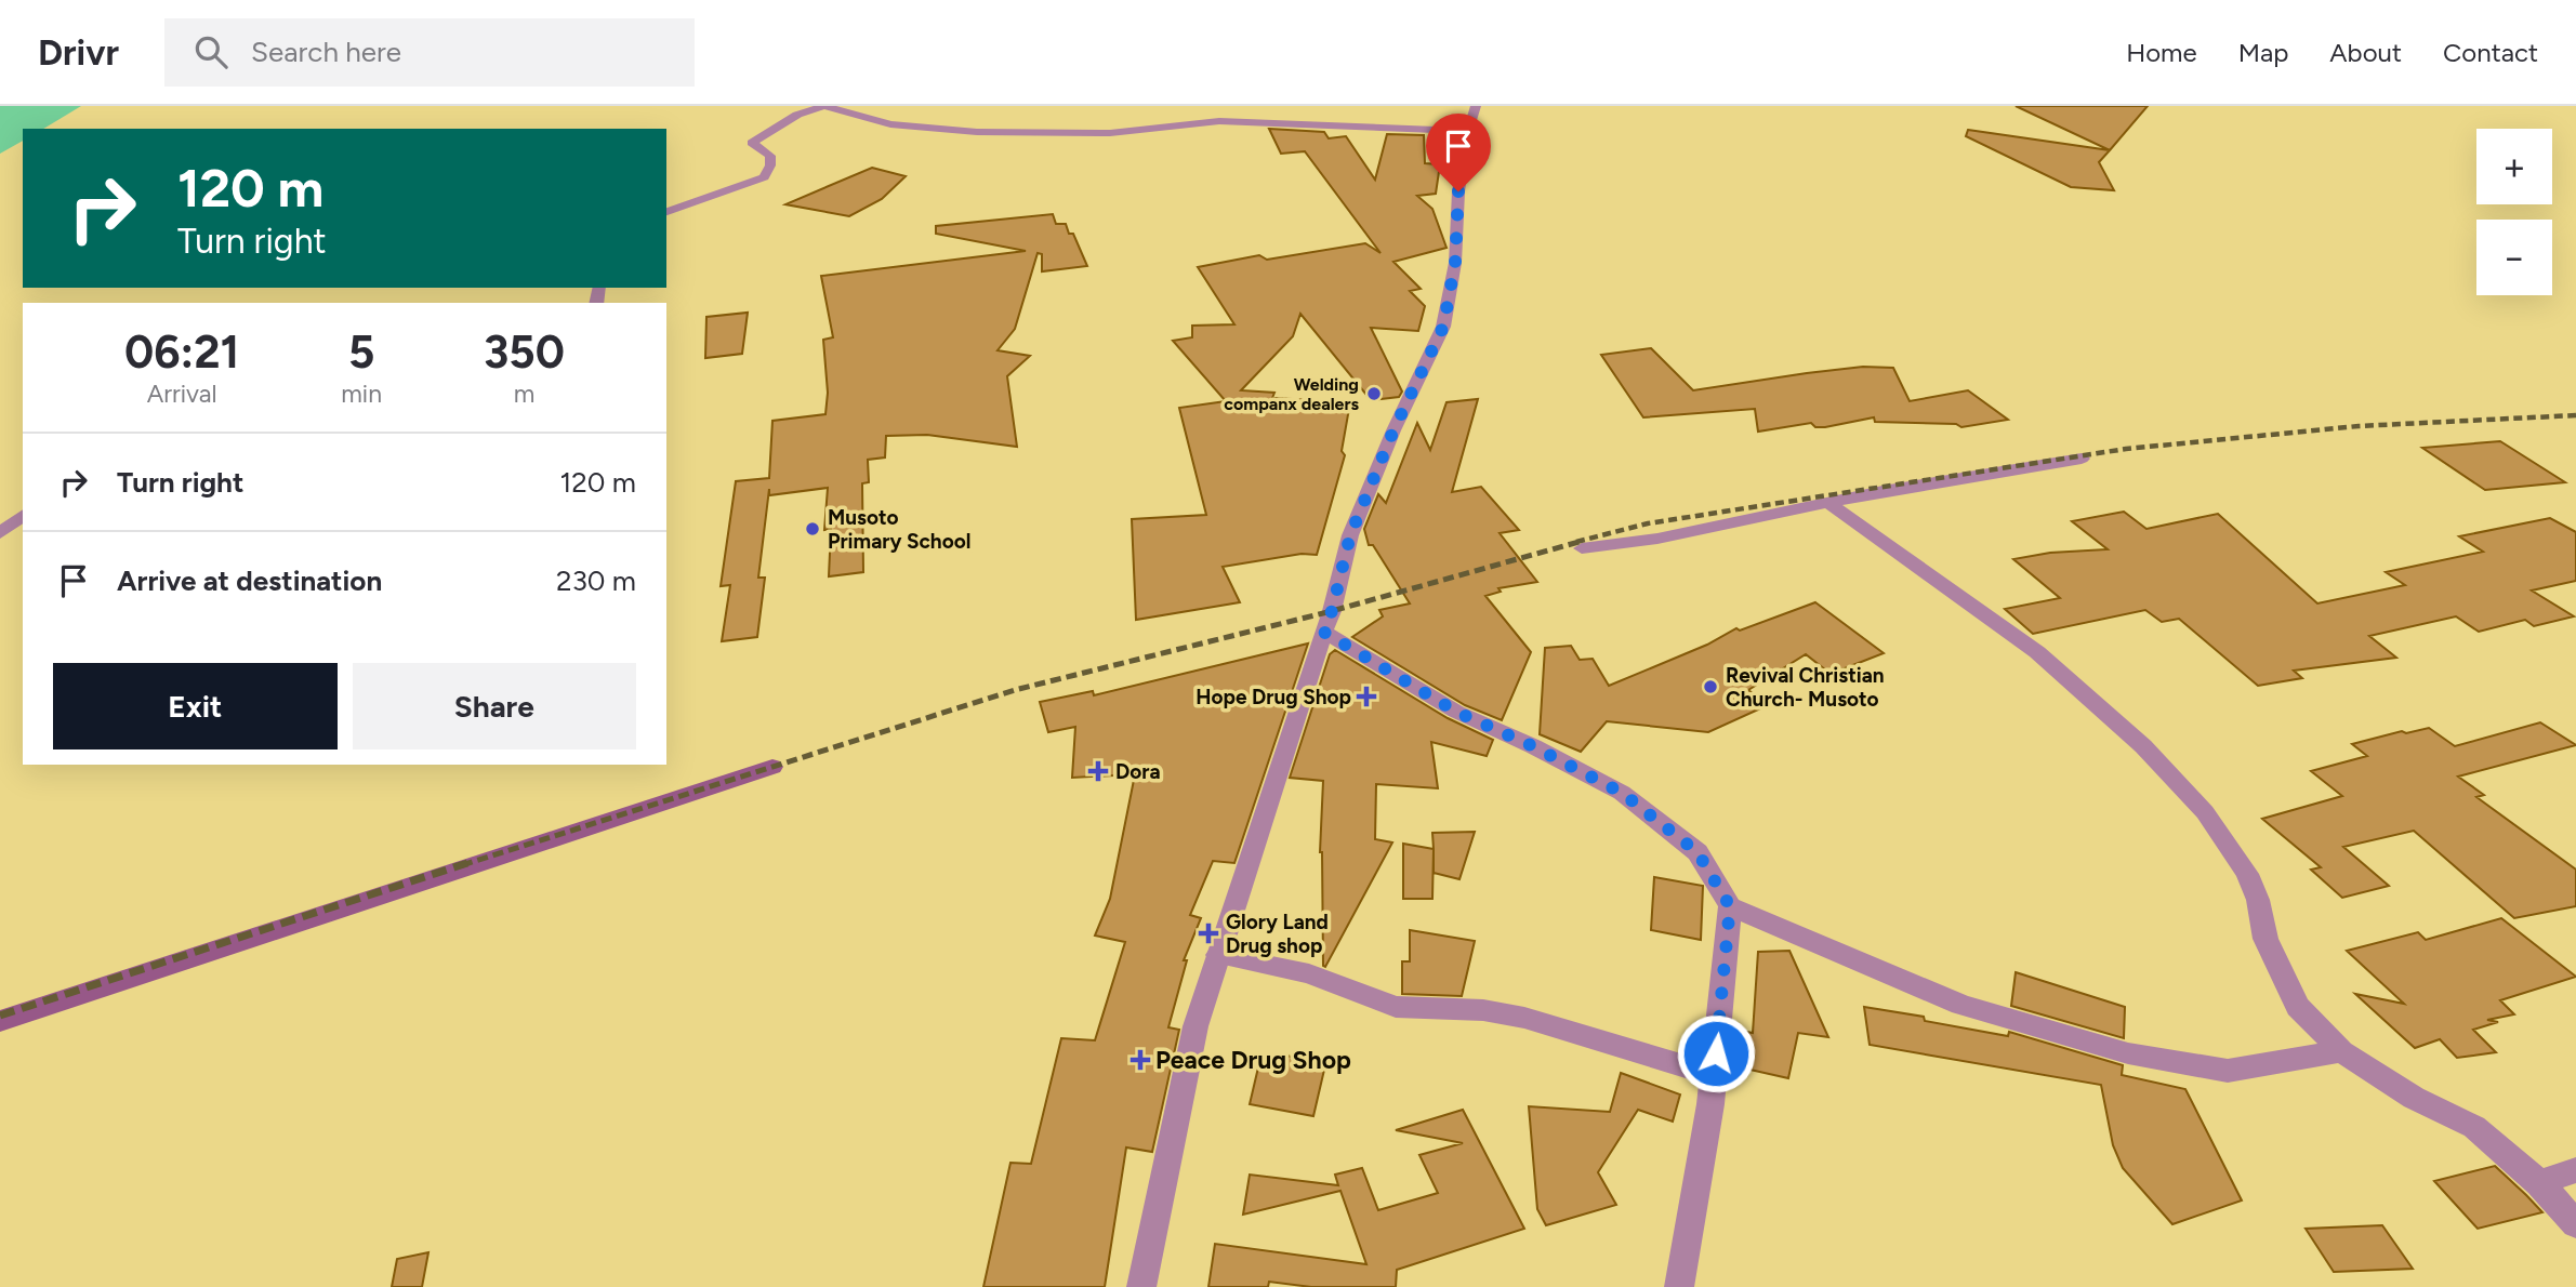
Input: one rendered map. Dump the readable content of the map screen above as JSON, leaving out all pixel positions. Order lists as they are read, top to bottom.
{
  "places": {
    "other": ["Welding companx dealers", "Musoto Primary School", "Revival Christian Church- Musoto"],
    "health": [
      "Hope Drug Shop",
      "Dora",
      "Glory Land Drug shop",
      "Peace Drug Shop"
    ]
  },
  "page": {
    "header": "Drivr",
    "search": "Search here",
    "nav": [
      "Home",
      "Map",
      "About",
      "Contact"
    ],
    "map_buttons": ["+", "−"],
    "turn": ["120 m", "Turn right"],
    "eta": [
      "06:21",
      "Arrival",
      "5",
      "min",
      "350",
      "m"
    ],
    "list": [
      {
        "name": "Turn right",
        "value": "120 m"
      },
      {
        "name": "Arrive at destination",
        "value": "230 m"
      }
    ],
    "buttons": ["Exit", "Share"]
  }
}
